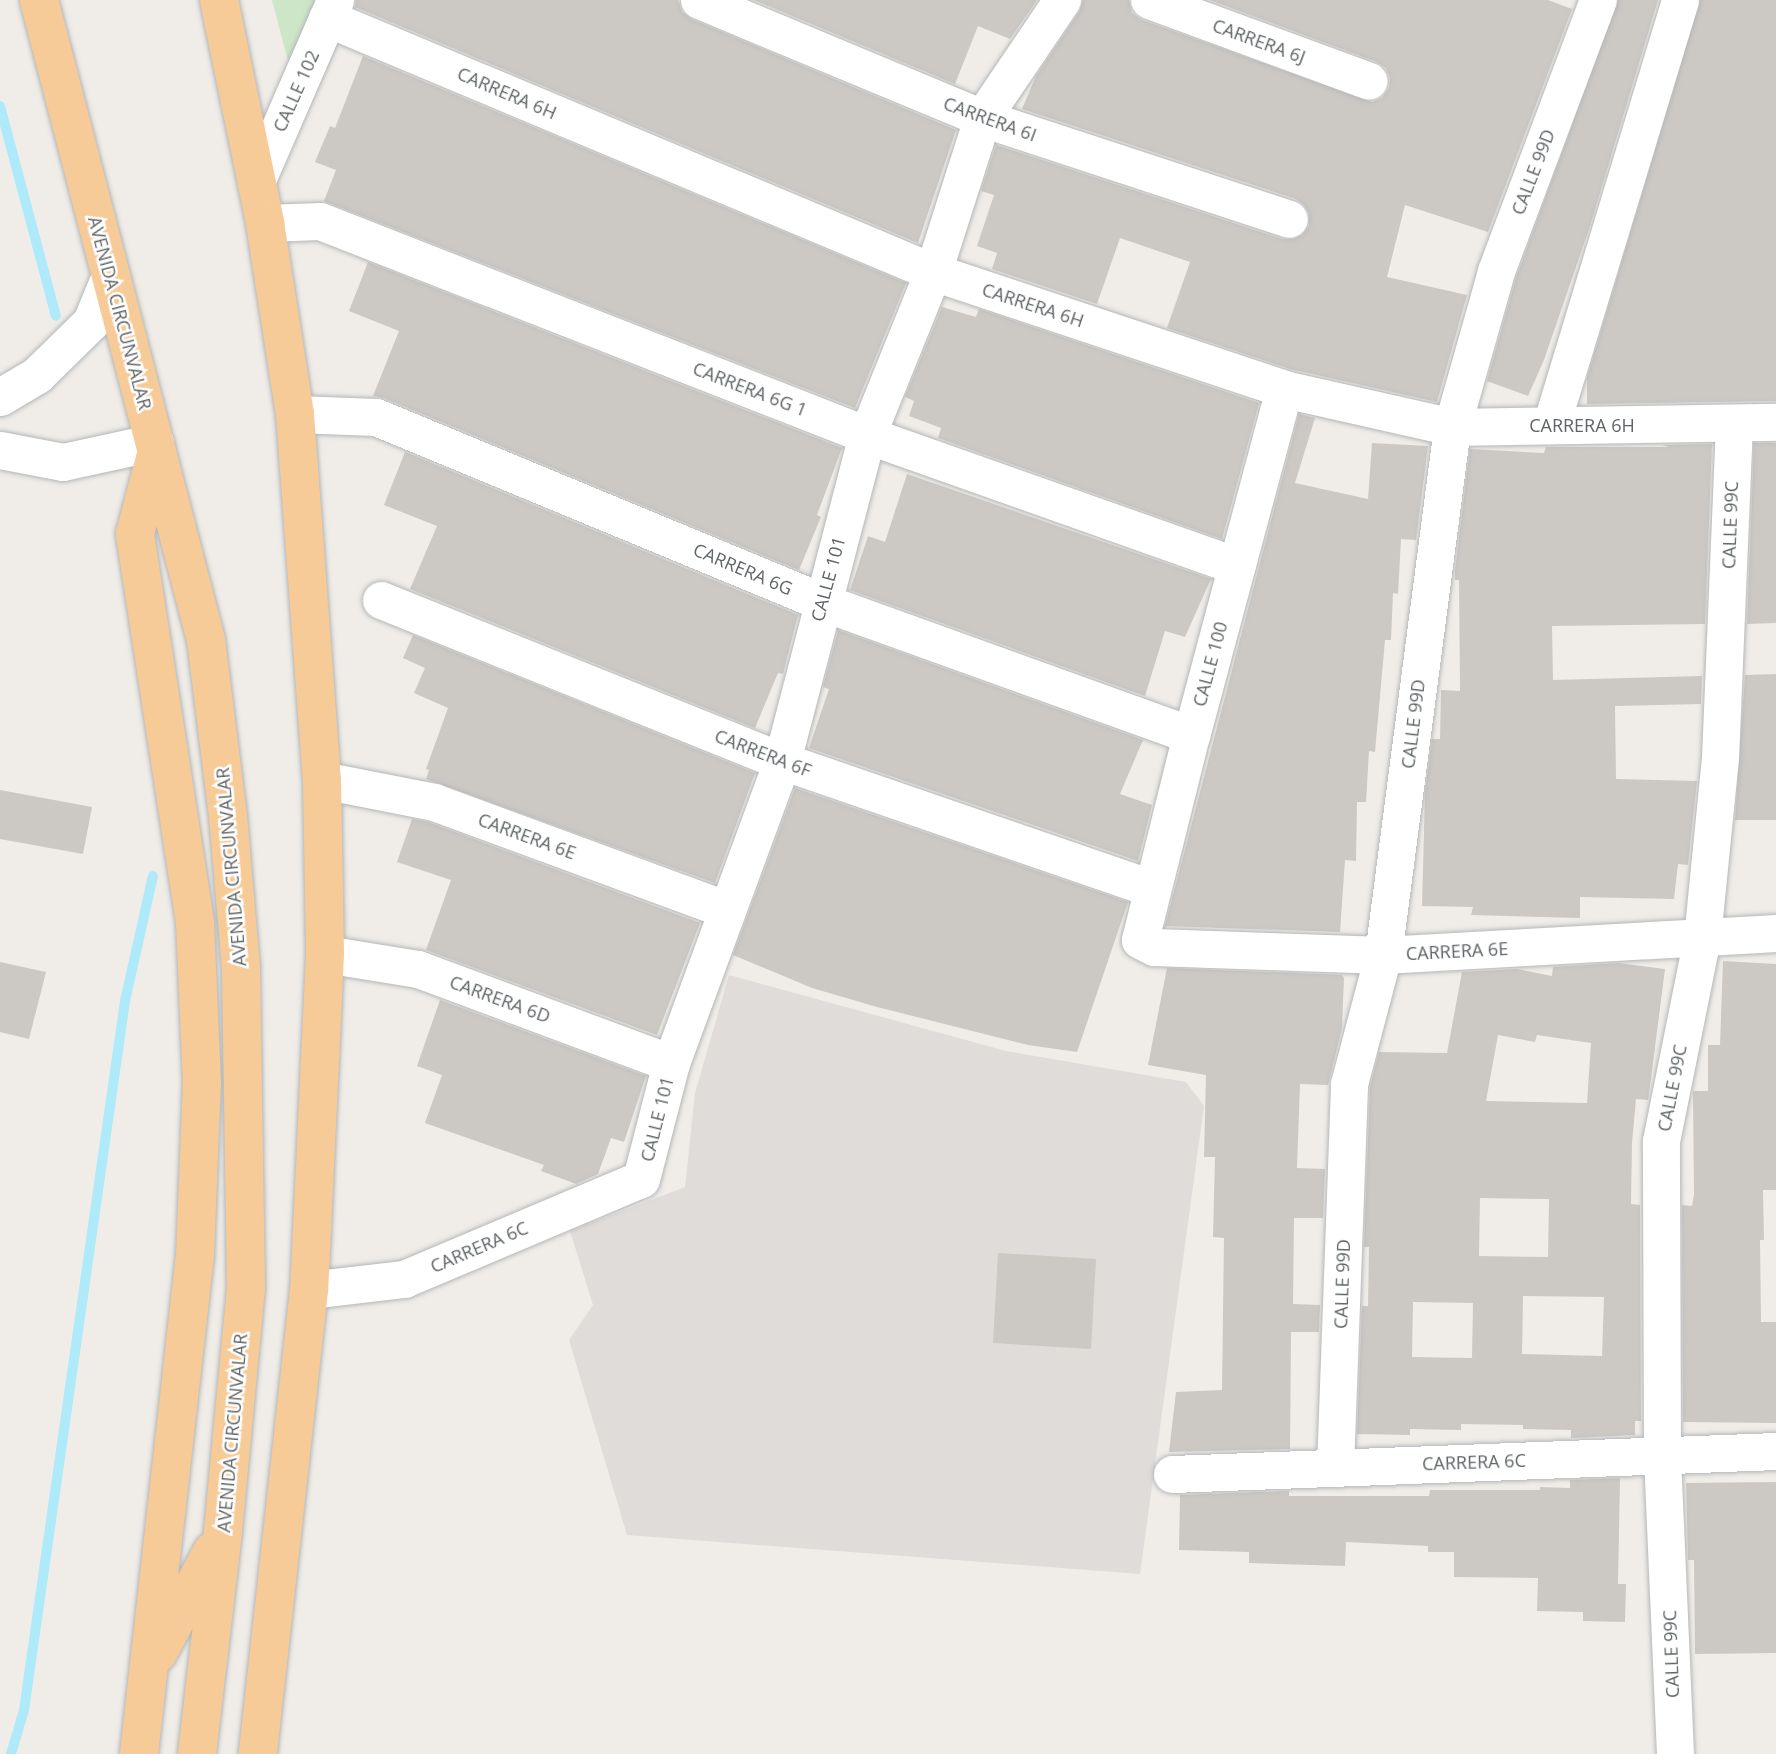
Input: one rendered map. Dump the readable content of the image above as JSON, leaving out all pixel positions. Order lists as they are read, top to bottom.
{
  "streets": {
    "highway": ["AVENIDA CIRCUNVALAR"],
    "street": [
      "CARRERA 6J",
      "CALLE 102",
      "CARRERA 6H",
      "CARRERA 6I",
      "CALLE 99D",
      "CARRERA 6G 1",
      "CALLE 99C",
      "CARRERA 6G",
      "CALLE 101",
      "CALLE 100",
      "CARRERA 6F",
      "CARRERA 6E",
      "CARRERA 6D",
      "CARRERA 6C"
    ]
  },
  "crossings": [
    ["CALLE 102", "CARRERA 6H"],
    ["CARRERA 6H", "CALLE 99D"],
    ["CARRERA 6H", "CALLE 99C"],
    ["CARRERA 6H", "CALLE 101"],
    ["CARRERA 6H", "CALLE 100"],
    ["CARRERA 6I", "CALLE 101"],
    ["CALLE 99D", "CARRERA 6E"],
    ["CALLE 99D", "CARRERA 6C"],
    ["CARRERA 6G 1", "CALLE 101"],
    ["CARRERA 6G 1", "CALLE 100"],
    ["CALLE 99C", "CARRERA 6E"],
    ["CALLE 99C", "CARRERA 6C"],
    ["CARRERA 6G", "CALLE 101"],
    ["CARRERA 6G", "CALLE 100"],
    ["CALLE 101", "CARRERA 6F"],
    ["CALLE 101", "CARRERA 6E"],
    ["CALLE 101", "CARRERA 6D"],
    ["CALLE 101", "CARRERA 6C"],
    ["CALLE 100", "CARRERA 6F"],
    ["CALLE 100", "CARRERA 6E"]
  ]
}
